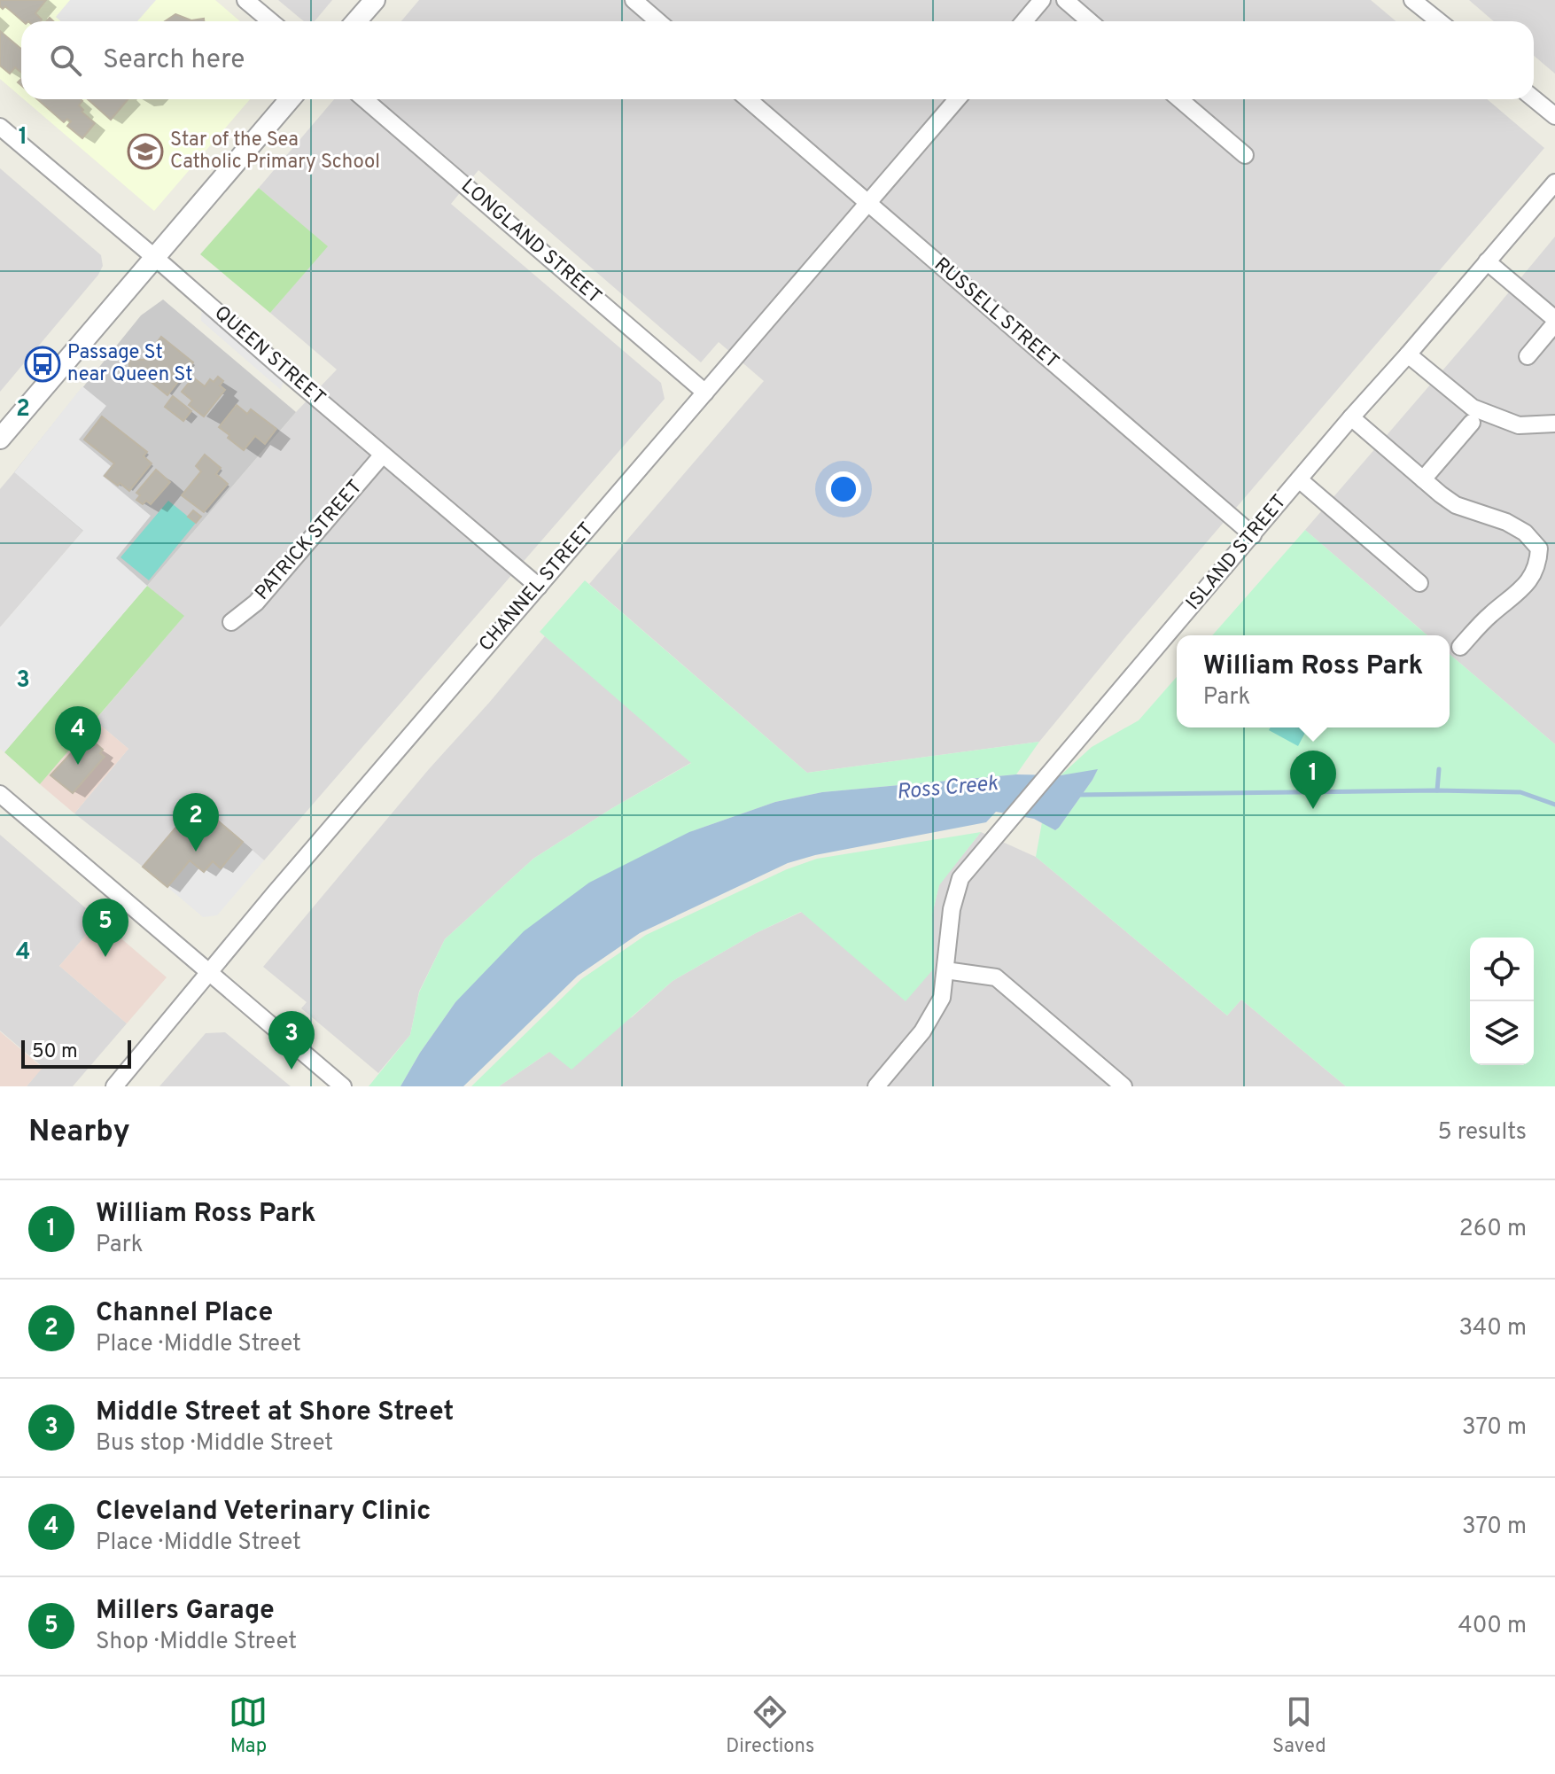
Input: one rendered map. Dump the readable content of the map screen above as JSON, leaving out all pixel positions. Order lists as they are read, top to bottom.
{
  "streets": {
    "street": [
      "LONGLAND STREET",
      "RUSSELL STREET",
      "QUEEN STREET",
      "PATRICK STREET",
      "ISLAND STREET",
      "CHANNEL STREET"
    ]
  },
  "crossings": [
    ["LONGLAND STREET", "CHANNEL STREET"],
    ["RUSSELL STREET", "ISLAND STREET"],
    ["RUSSELL STREET", "CHANNEL STREET"],
    ["QUEEN STREET", "PATRICK STREET"],
    ["QUEEN STREET", "CHANNEL STREET"]
  ],
  "water": ["Ross Creek"],
  "places": {
    "school or university": ["Star of the Sea Catholic Primary School"],
    "bus stop": ["Passage St near Queen St"]
  },
  "scale_bar": "50 m",
  "page": {
    "search": "Search here",
    "popup": ["William Ross Park", "Park"],
    "pins": [
      "4",
      "1",
      "2",
      "5",
      "3"
    ],
    "scale": "50 m",
    "heading": ["Nearby", "5 results"],
    "list": [
      {
        "mark": "1",
        "name": "William Ross Park",
        "note": "Park",
        "value": "260 m"
      },
      {
        "mark": "2",
        "name": "Channel Place",
        "note": "Place · Middle Street",
        "value": "340 m"
      },
      {
        "mark": "3",
        "name": "Middle Street at Shore Street",
        "note": "Bus stop · Middle Street",
        "value": "370 m"
      },
      {
        "mark": "4",
        "name": "Cleveland Veterinary Clinic",
        "note": "Place · Middle Street",
        "value": "370 m"
      },
      {
        "mark": "5",
        "name": "Millers Garage",
        "note": "Shop · Middle Street",
        "value": "400 m"
      }
    ],
    "nav": ["Map", "Directions", "Saved"]
  },
  "grid": {
    "rows": [
      "1",
      "2",
      "3",
      "4"
    ]
  }
}
